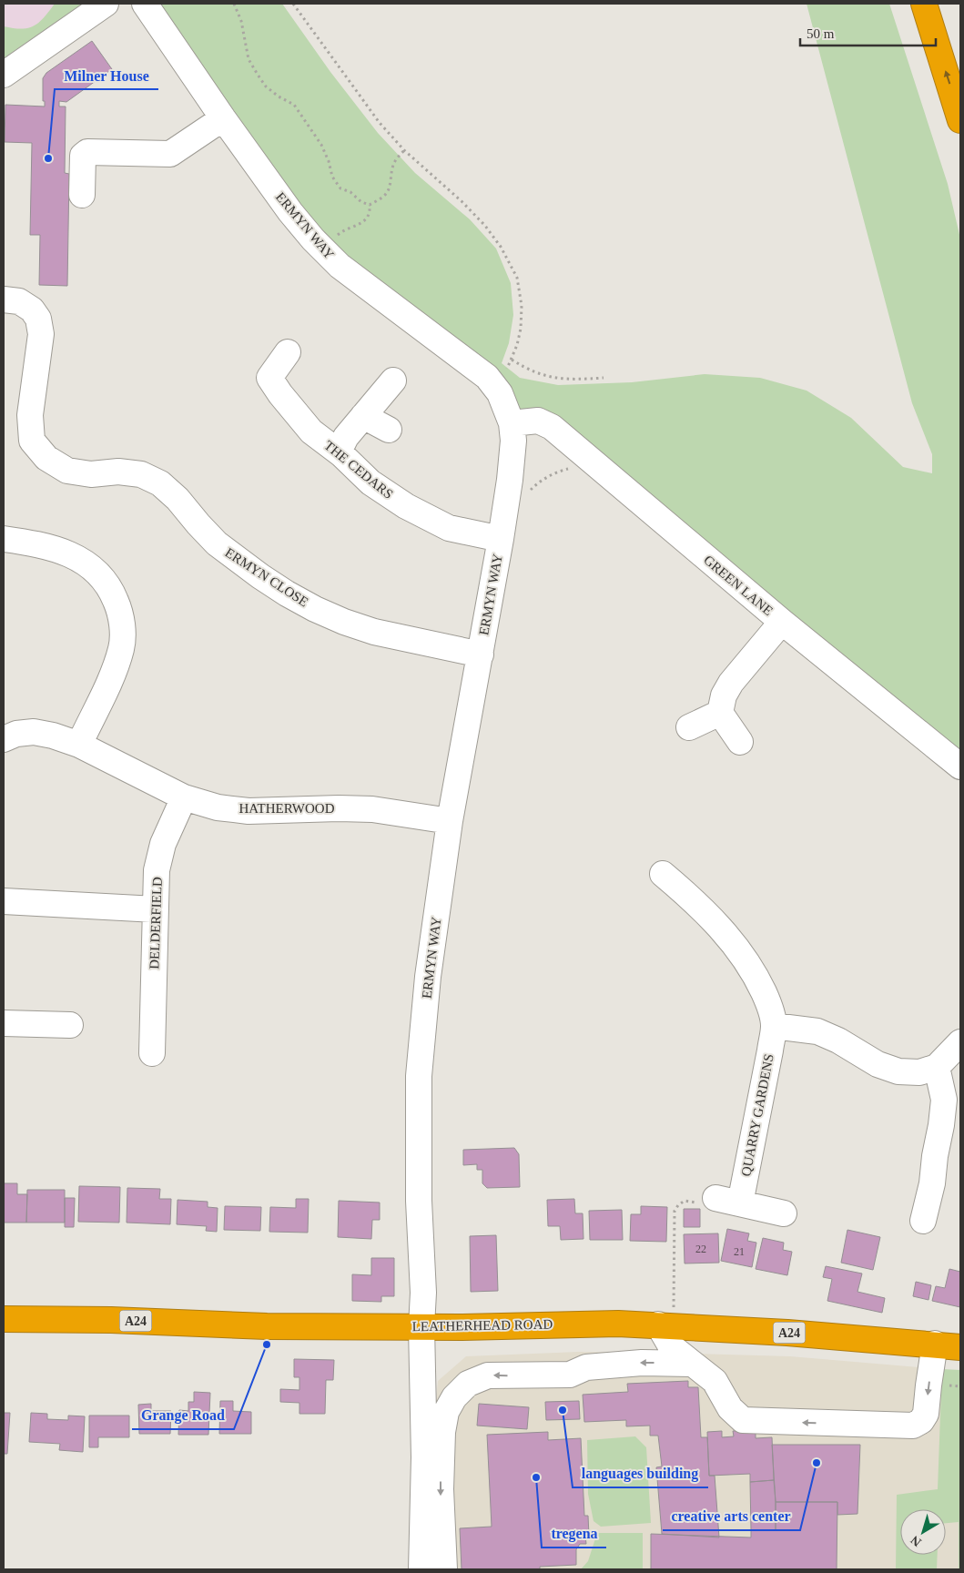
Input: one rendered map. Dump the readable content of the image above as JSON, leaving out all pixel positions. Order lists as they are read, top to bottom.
{
  "streets": {
    "highway": ["A24", "LEATHERHEAD ROAD"],
    "street": [
      "ERMYN WAY",
      "THE CEDARS",
      "ERMYN CLOSE",
      "GREEN LANE",
      "HATHERWOOD",
      "DELDERFIELD",
      "QUARRY GARDENS"
    ]
  },
  "crossings": [
    ["ERMYN WAY", "THE CEDARS"],
    ["ERMYN WAY", "ERMYN CLOSE"],
    ["ERMYN WAY", "GREEN LANE"],
    ["ERMYN WAY", "HATHERWOOD"],
    ["ERMYN WAY", "LEATHERHEAD ROAD"],
    ["HATHERWOOD", "DELDERFIELD"]
  ],
  "places": [
    "Milner House",
    "Grange Road",
    "languages building",
    "creative arts center",
    "tregena"
  ],
  "house_numbers": ["22", "21"],
  "scale_bar": "50 m",
  "north": "bottom left"
}
